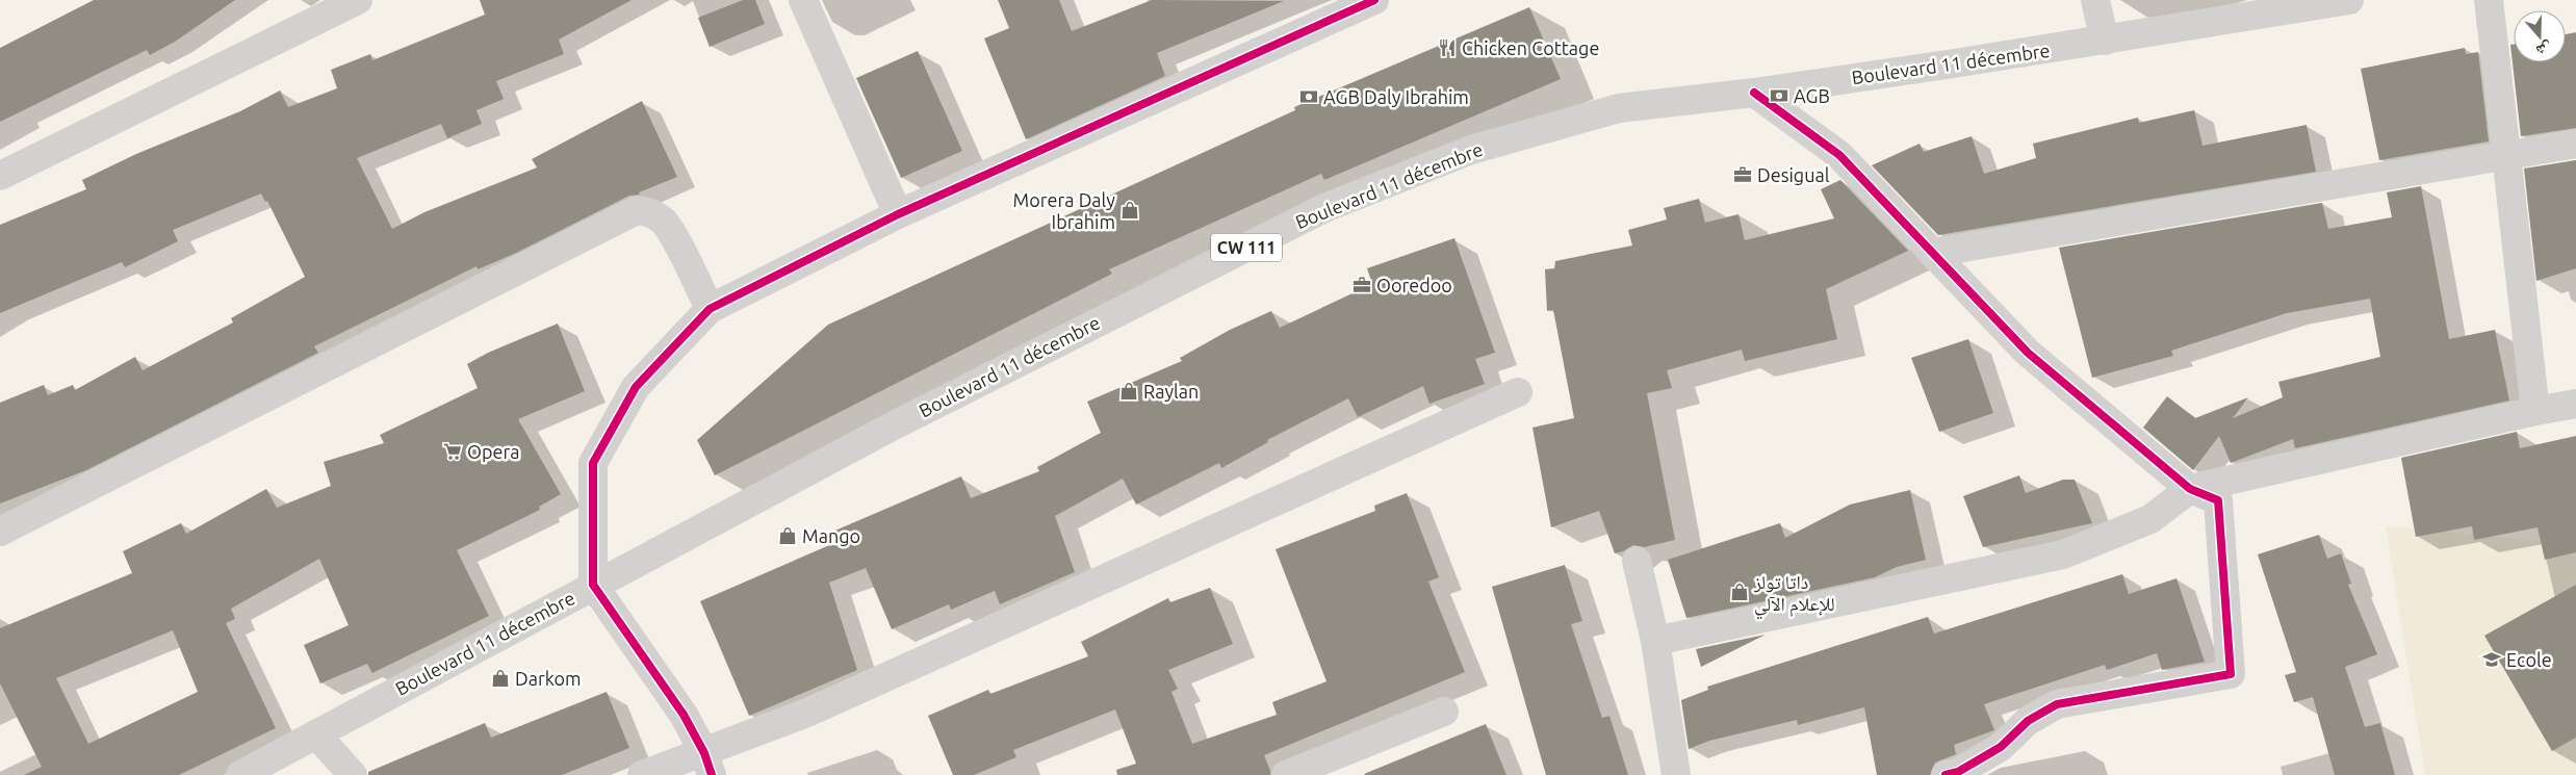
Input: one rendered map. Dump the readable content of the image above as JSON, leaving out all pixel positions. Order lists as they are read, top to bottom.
{
  "streets": {
    "street": ["Boulevard 11 décembre", "CW 111"]
  },
  "places": {
    "restaurant": ["Chicken Cottage"],
    "bank": ["AGB", "AGB Daly Ibrahim"],
    "office": ["Desigual", "Ooredoo"],
    "shop": [
      "Morera Daly Ibrahim",
      "Raylan",
      "Mango",
      "داتا تولز للإعلام الآلي",
      "Darkom"
    ],
    "supermarket": ["Opera"],
    "school or university": ["Ecole"]
  },
  "north": "bottom"
}
